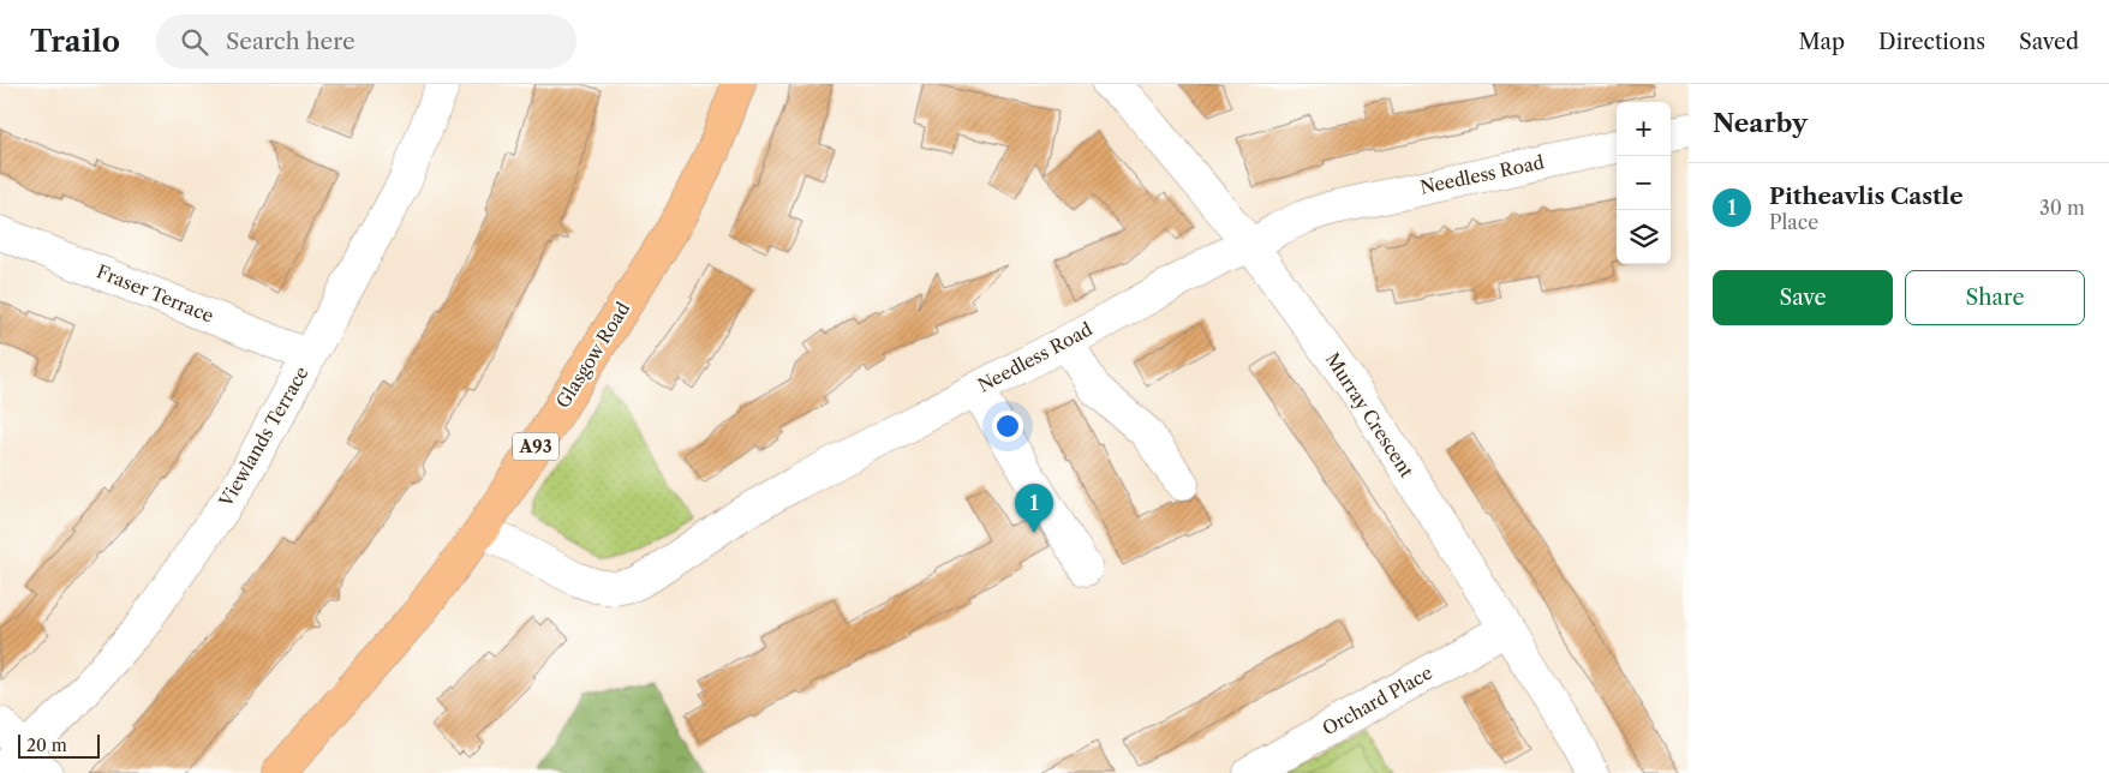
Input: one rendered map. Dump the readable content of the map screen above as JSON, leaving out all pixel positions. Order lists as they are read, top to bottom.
{
  "streets": {
    "main road": ["Glasgow Road", "A93"],
    "street": [
      "Needless Road",
      "Fraser Terrace",
      "Murray Crescent",
      "Viewlands Terrace",
      "Orchard Place"
    ]
  },
  "crossings": [
    ["Needless Road", "Glasgow Road"],
    ["Needless Road", "Murray Crescent"],
    ["Fraser Terrace", "Viewlands Terrace"],
    ["Murray Crescent", "Orchard Place"]
  ],
  "scale_bar": "20 m",
  "page": {
    "header": "Trailo",
    "search": "Search here",
    "nav": ["Map", "Directions", "Saved"],
    "heading": "Nearby",
    "map_buttons": ["+", "−"],
    "list": [
      {
        "mark": "1",
        "name": "Pitheavlis Castle",
        "note": "Place",
        "value": "30 m"
      }
    ],
    "buttons": ["Save", "Share"],
    "pins": "1",
    "scale": "20 m"
  }
}
